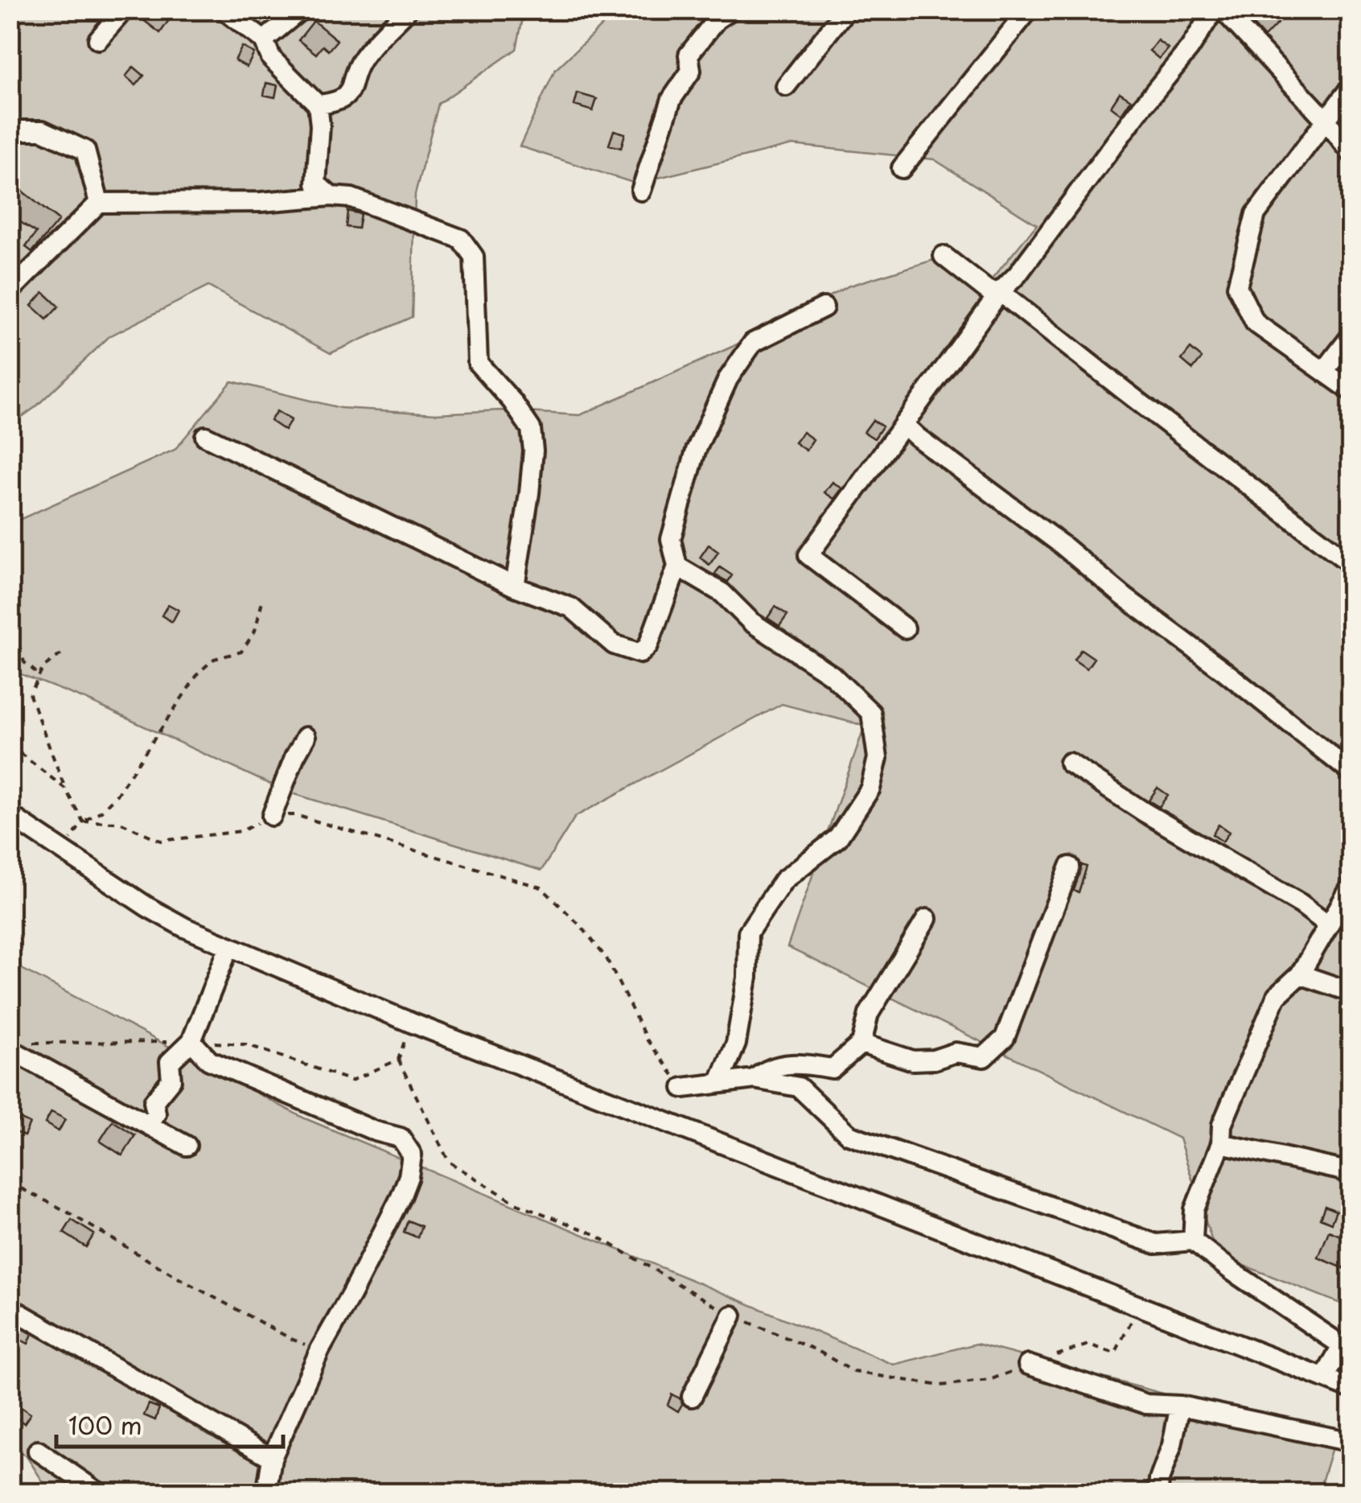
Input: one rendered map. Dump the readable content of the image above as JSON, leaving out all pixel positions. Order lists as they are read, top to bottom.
{
  "scale_bar": "100 m"
}
